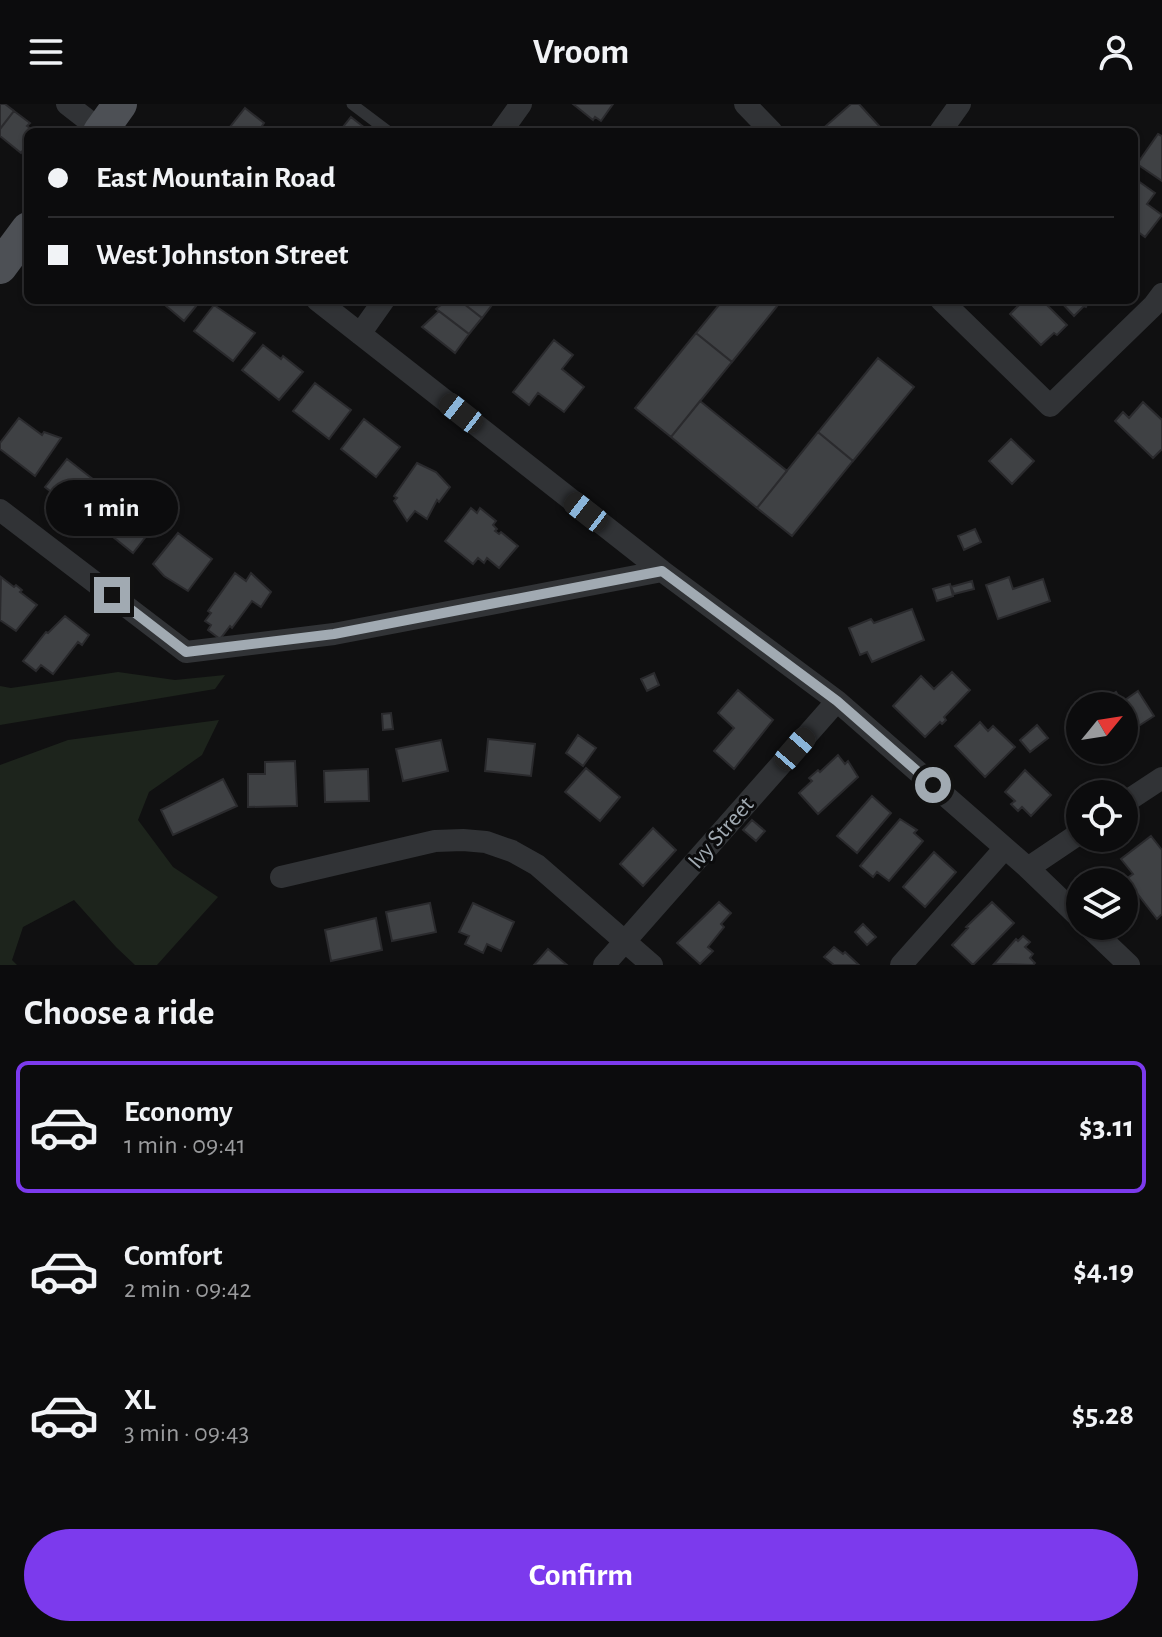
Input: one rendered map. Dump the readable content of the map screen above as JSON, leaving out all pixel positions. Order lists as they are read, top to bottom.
{
  "streets": {
    "street": ["Ivy Street"]
  },
  "north": "top right",
  "page": {
    "header": "Vroom",
    "banner": ["East Mountain Road", "West Johnston Street"],
    "bubble": "1 min",
    "heading": "Choose a ride",
    "list": [
      {
        "name": "Economy",
        "note": "1 min · 09:41",
        "value": "$3.11"
      },
      {
        "name": "Comfort",
        "note": "2 min · 09:42",
        "value": "$4.19"
      },
      {
        "name": "XL",
        "note": "3 min · 09:43",
        "value": "$5.28"
      }
    ],
    "buttons": "Confirm"
  }
}
